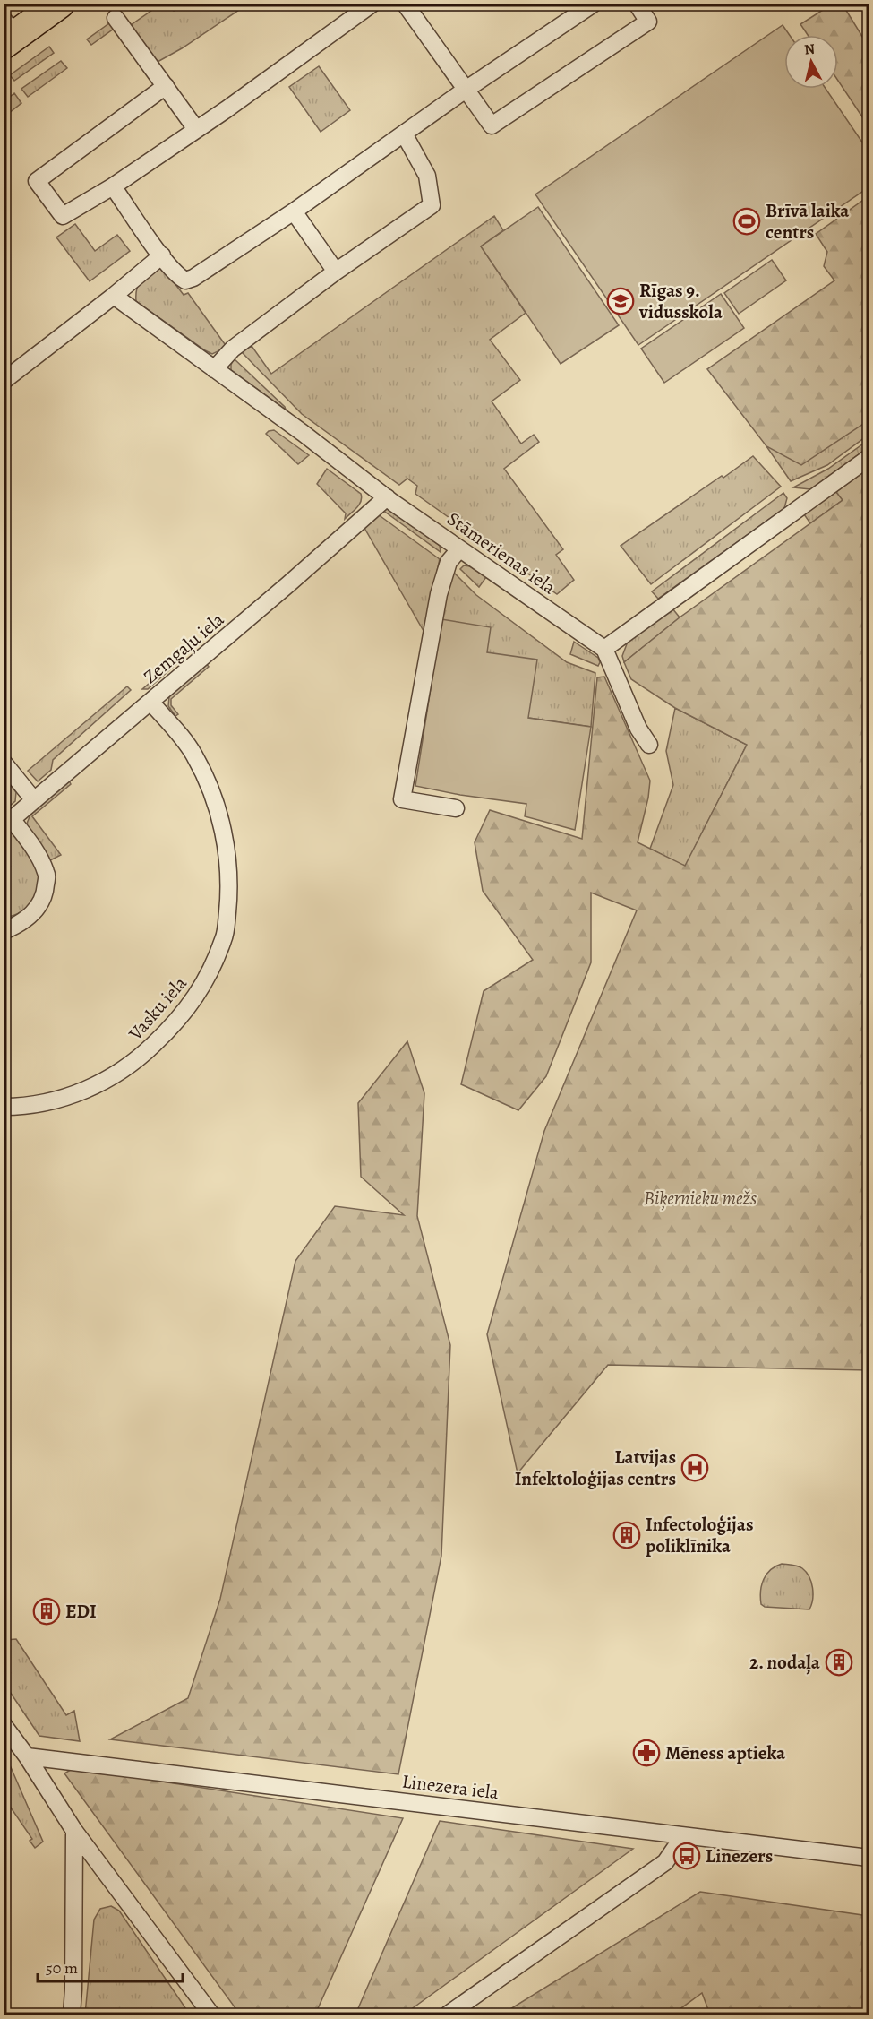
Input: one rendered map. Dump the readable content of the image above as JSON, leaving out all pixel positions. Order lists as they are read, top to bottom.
{
  "streets": {
    "street": [
      "Stāmerienas iela",
      "Zemgaļu iela",
      "Vasku iela",
      "Linezera iela"
    ]
  },
  "crossings": [
    ["Stāmerienas iela", "Zemgaļu iela"],
    ["Zemgaļu iela", "Vasku iela"]
  ],
  "parks": ["Biķernieku mežs"],
  "places": {
    "sports": ["Brīvā laika centrs"],
    "school or university": ["Rīgas 9. vidusskola"],
    "hospital": ["Latvijas Infektoloģijas centrs"],
    "building": ["Infectoloģijas poliklīnika", "EDI", "2. nodaļa"],
    "pharmacy": ["Mēness aptieka"],
    "bus stop": ["Linezers"]
  },
  "scale_bar": "50 m",
  "north": "top"
}
